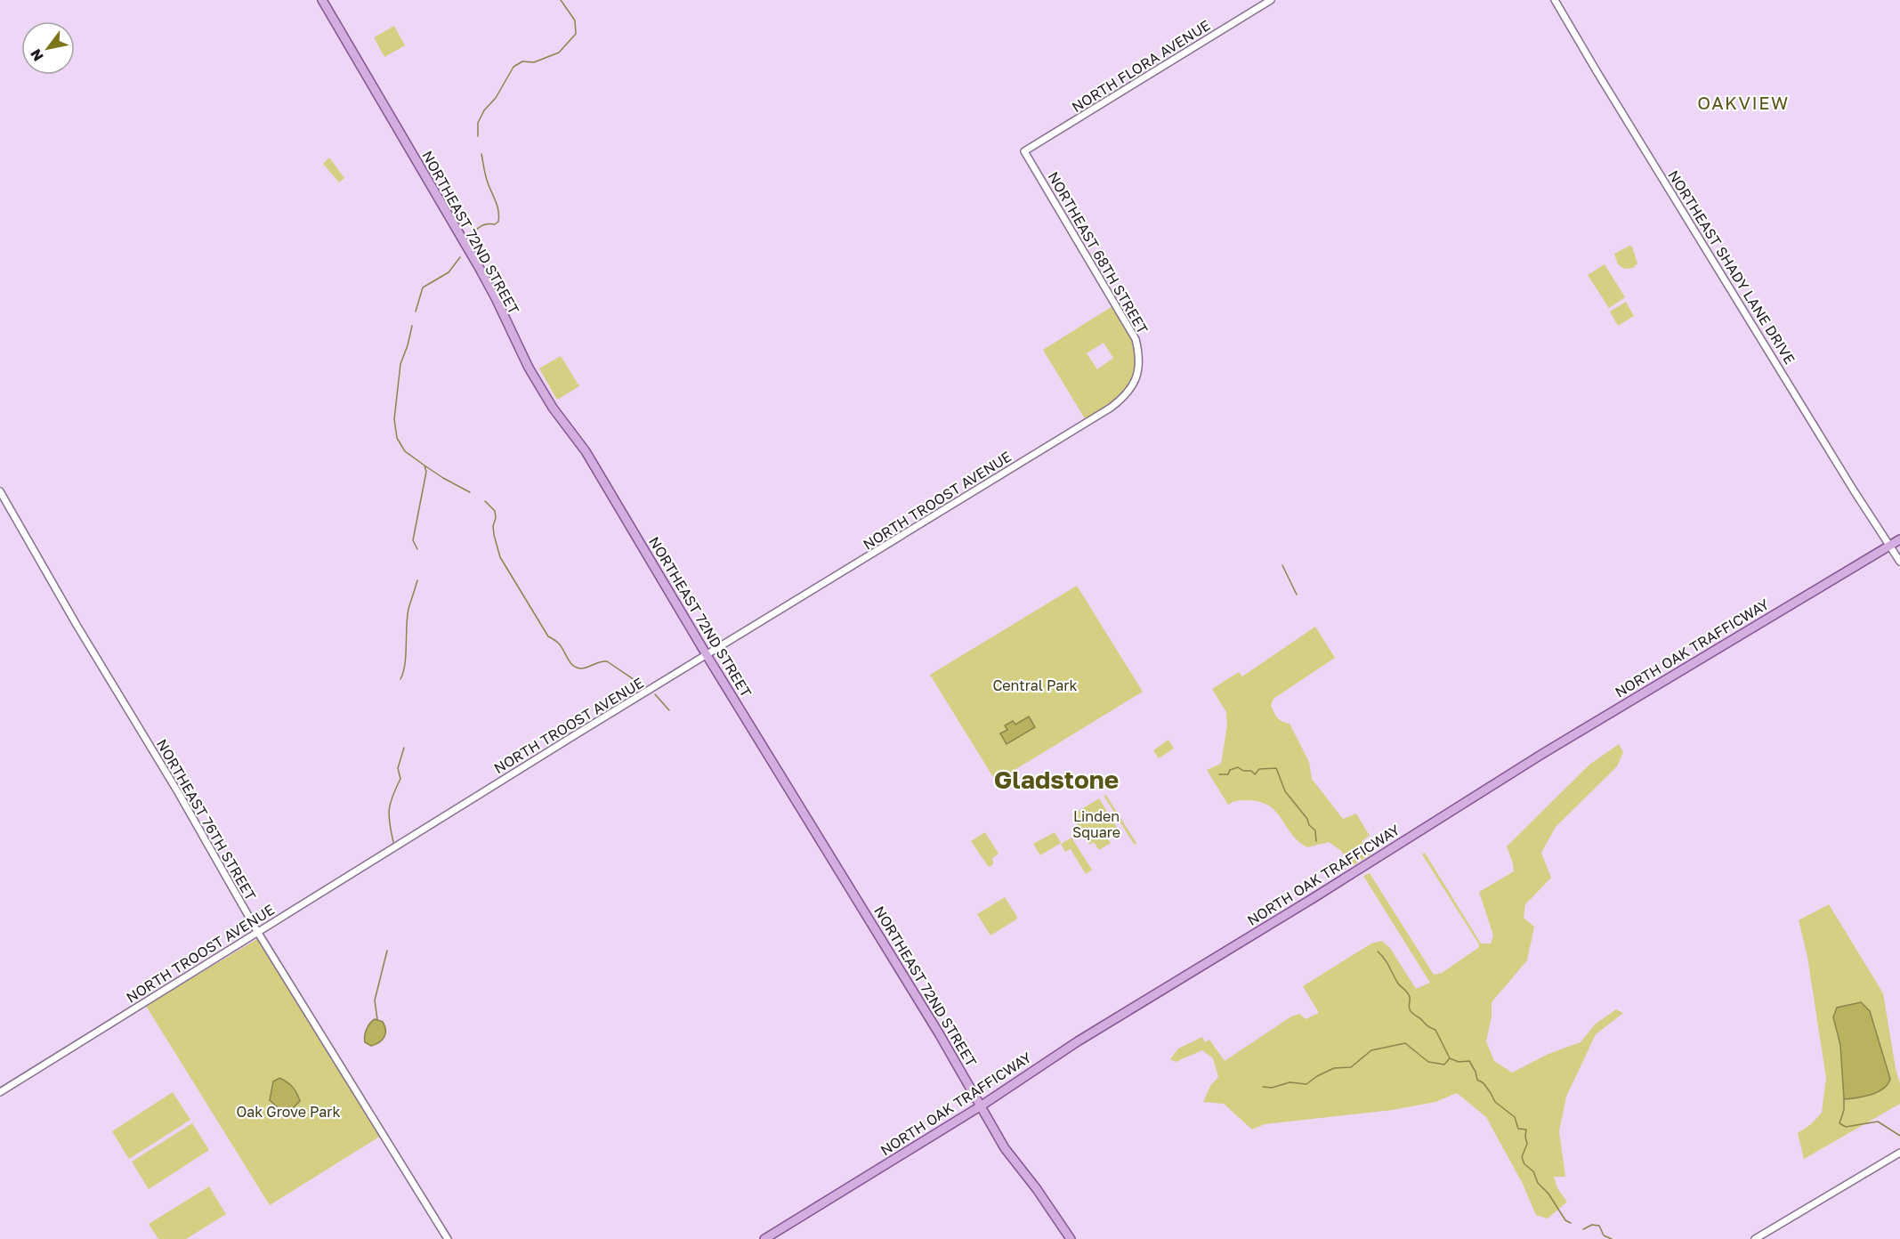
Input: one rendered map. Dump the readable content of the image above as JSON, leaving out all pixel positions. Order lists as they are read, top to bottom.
{
  "streets": {
    "main road": ["NORTHEAST 72ND STREET", "NORTH OAK TRAFFICWAY"],
    "street": [
      "NORTH FLORA AVENUE",
      "NORTHEAST 68TH STREET",
      "NORTHEAST SHADY LANE DRIVE",
      "NORTH TROOST AVENUE",
      "NORTHEAST 76TH STREET"
    ]
  },
  "crossings": [
    ["NORTH FLORA AVENUE", "NORTHEAST 68TH STREET"],
    ["NORTHEAST 72ND STREET", "NORTH TROOST AVENUE"],
    ["NORTHEAST 72ND STREET", "NORTH OAK TRAFFICWAY"],
    ["NORTHEAST 68TH STREET", "NORTH TROOST AVENUE"],
    ["NORTHEAST SHADY LANE DRIVE", "NORTH OAK TRAFFICWAY"],
    ["NORTH TROOST AVENUE", "NORTHEAST 76TH STREET"]
  ],
  "districts": ["OAKVIEW", "Gladstone"],
  "parks": ["Central Park", "Linden Square", "Oak Grove Park"],
  "north": "bottom left"
}
